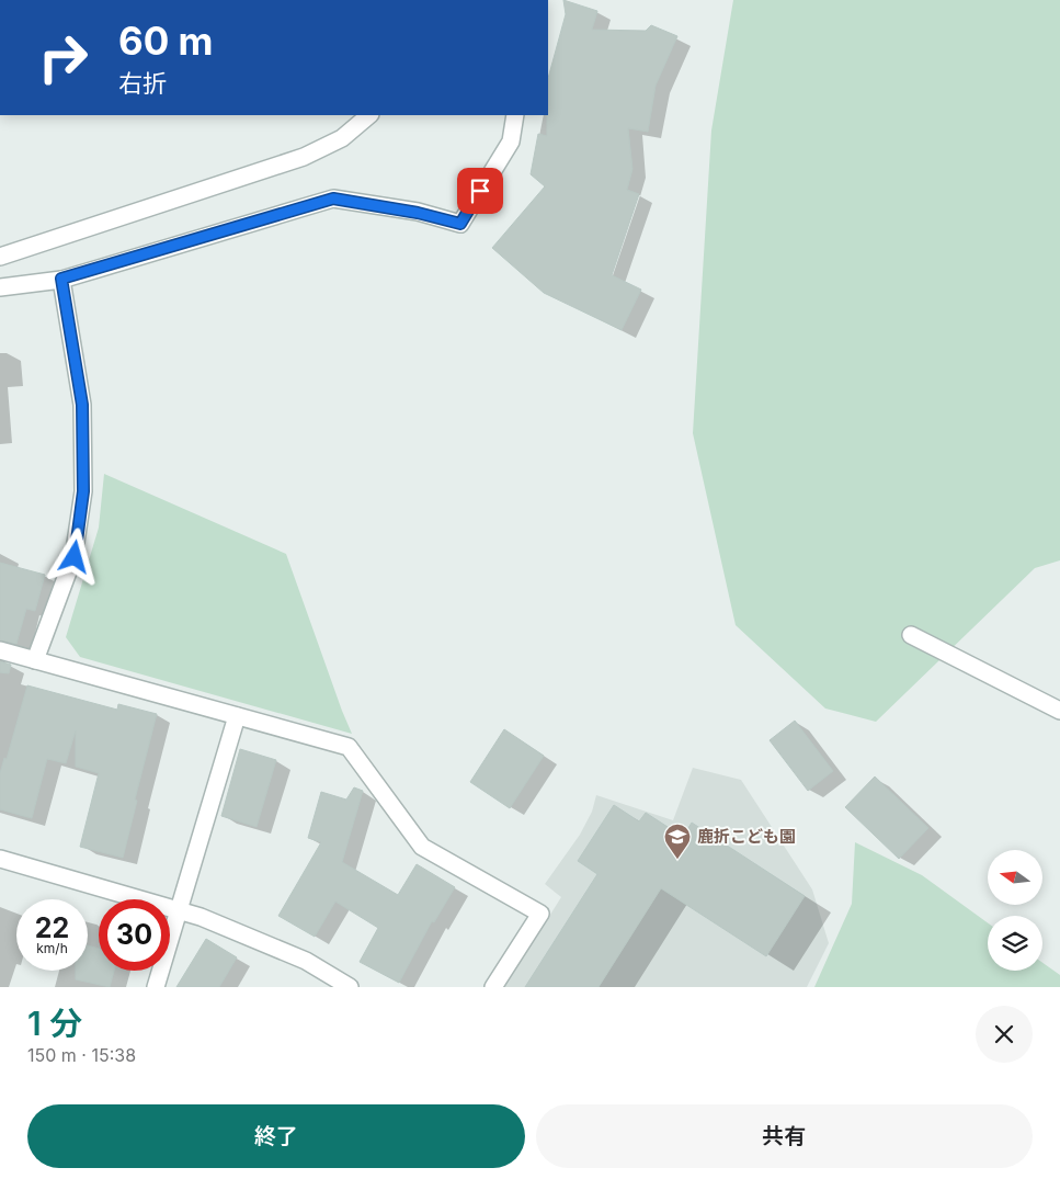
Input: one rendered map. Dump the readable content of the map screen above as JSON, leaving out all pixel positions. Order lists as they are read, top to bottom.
{
  "places": {
    "school or university": ["鹿折こども園"]
  },
  "north": "left",
  "page": {
    "turn": ["60 m", "右折"],
    "speed": "22 km/h",
    "limit": "30",
    "heading": ["1 分", "150 m · 15:38"],
    "buttons": ["終了", "共有"]
  }
}
